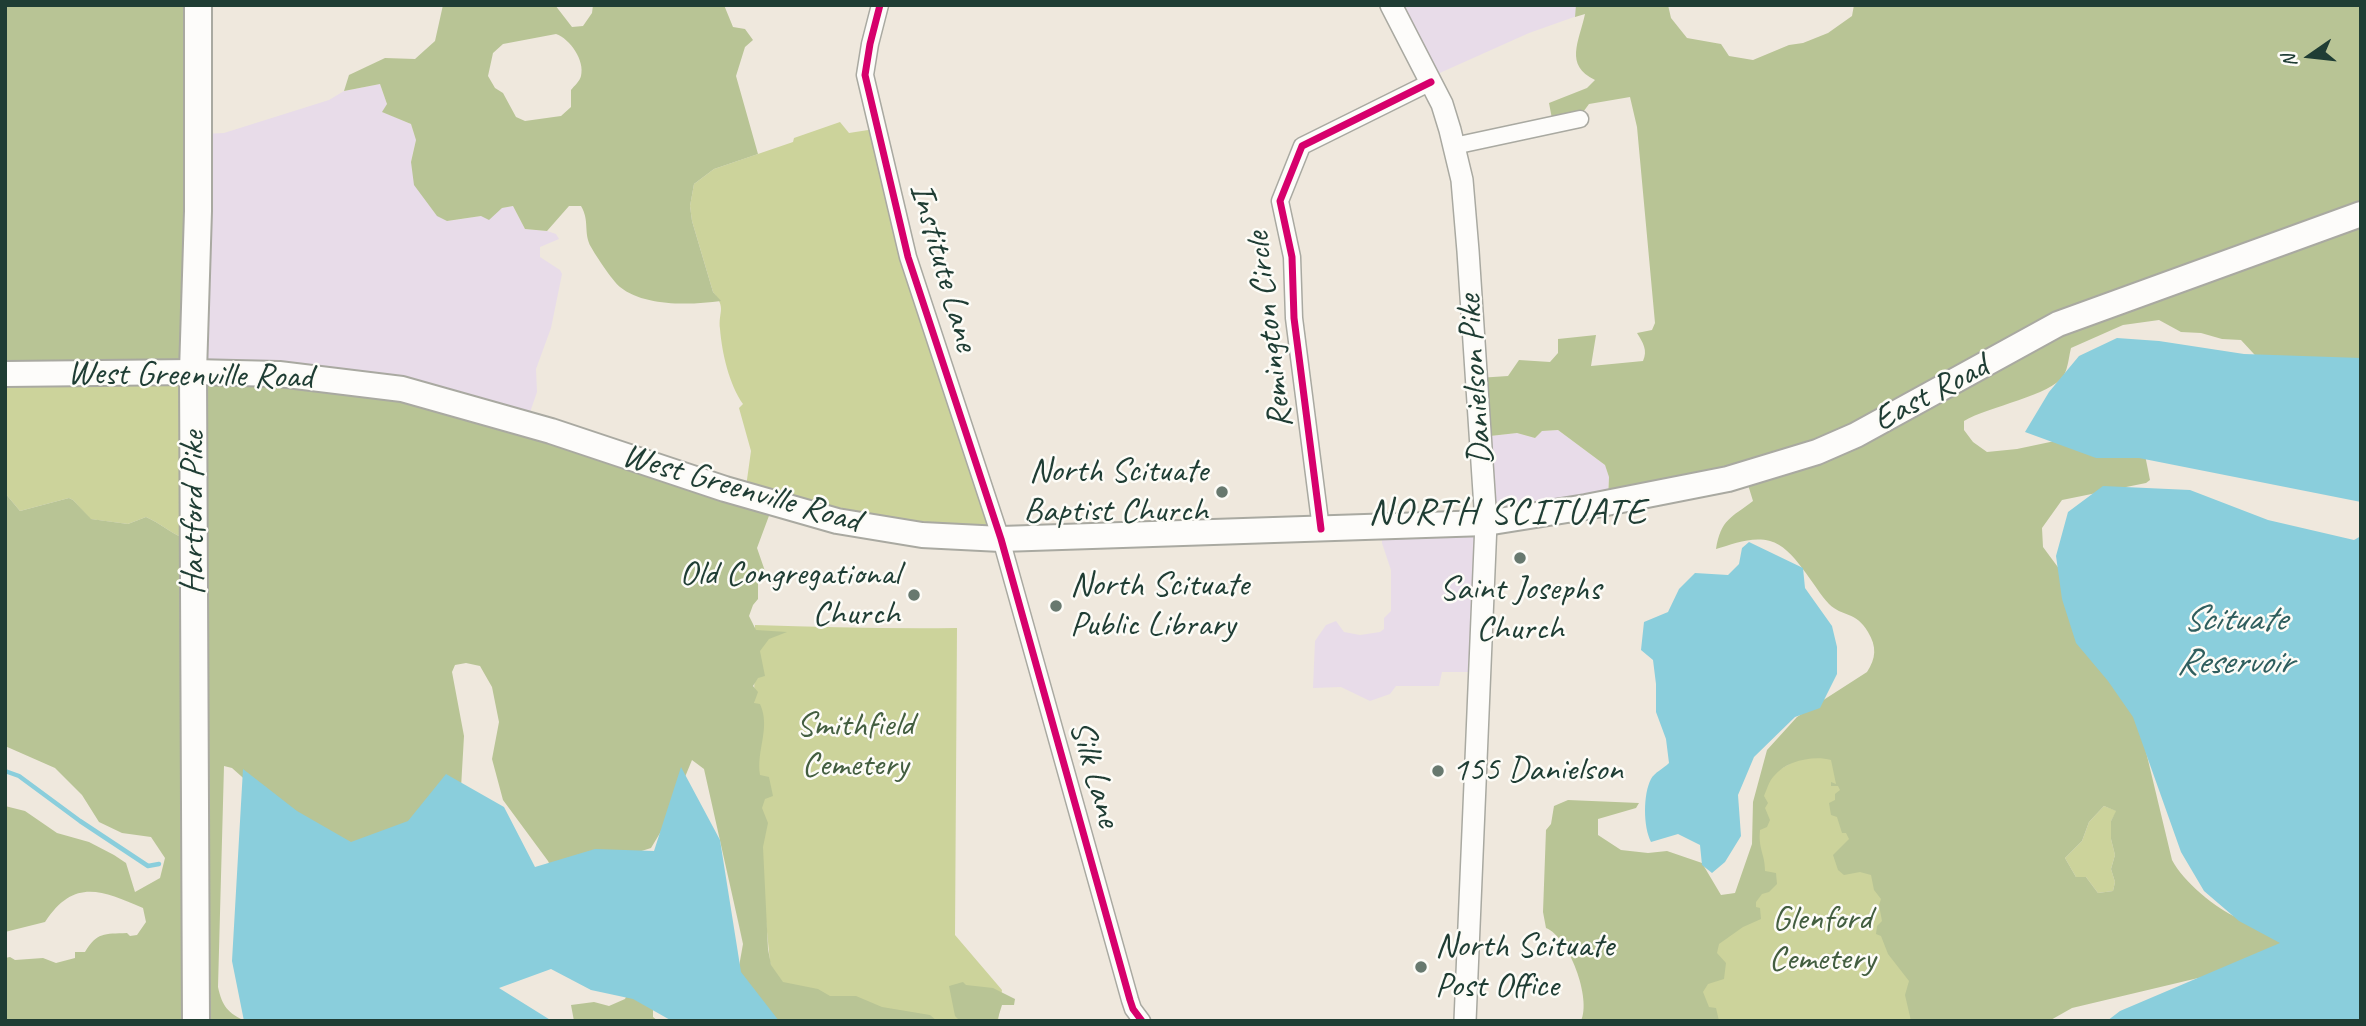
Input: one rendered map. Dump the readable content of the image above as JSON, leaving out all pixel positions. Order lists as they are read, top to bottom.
{
  "streets": {
    "highway": ["Hartford Pike"],
    "main road": ["West Greenville Road", "Danielson Pike", "East Road"],
    "street": ["Institute Lane", "Remington Circle", "Silk Lane"]
  },
  "crossings": [
    ["Institute Lane", "West Greenville Road"],
    ["Institute Lane", "Silk Lane"],
    ["Remington Circle", "West Greenville Road"],
    ["Remington Circle", "Danielson Pike"],
    ["West Greenville Road", "Danielson Pike"],
    ["West Greenville Road", "East Road"],
    ["West Greenville Road", "Hartford Pike"],
    ["West Greenville Road", "Silk Lane"],
    ["Danielson Pike", "East Road"]
  ],
  "districts": ["NORTH SCITUATE"],
  "water": ["Scituate Reservoir"],
  "parks": ["Smithfield Cemetery", "Glenford Cemetery"],
  "places": [
    "North Scituate Baptist Church",
    "Saint Josephs Church",
    "Old Congregational Church",
    "North Scituate Public Library",
    "155 Danielson",
    "North Scituate Post Office"
  ],
  "north": "left"
}
